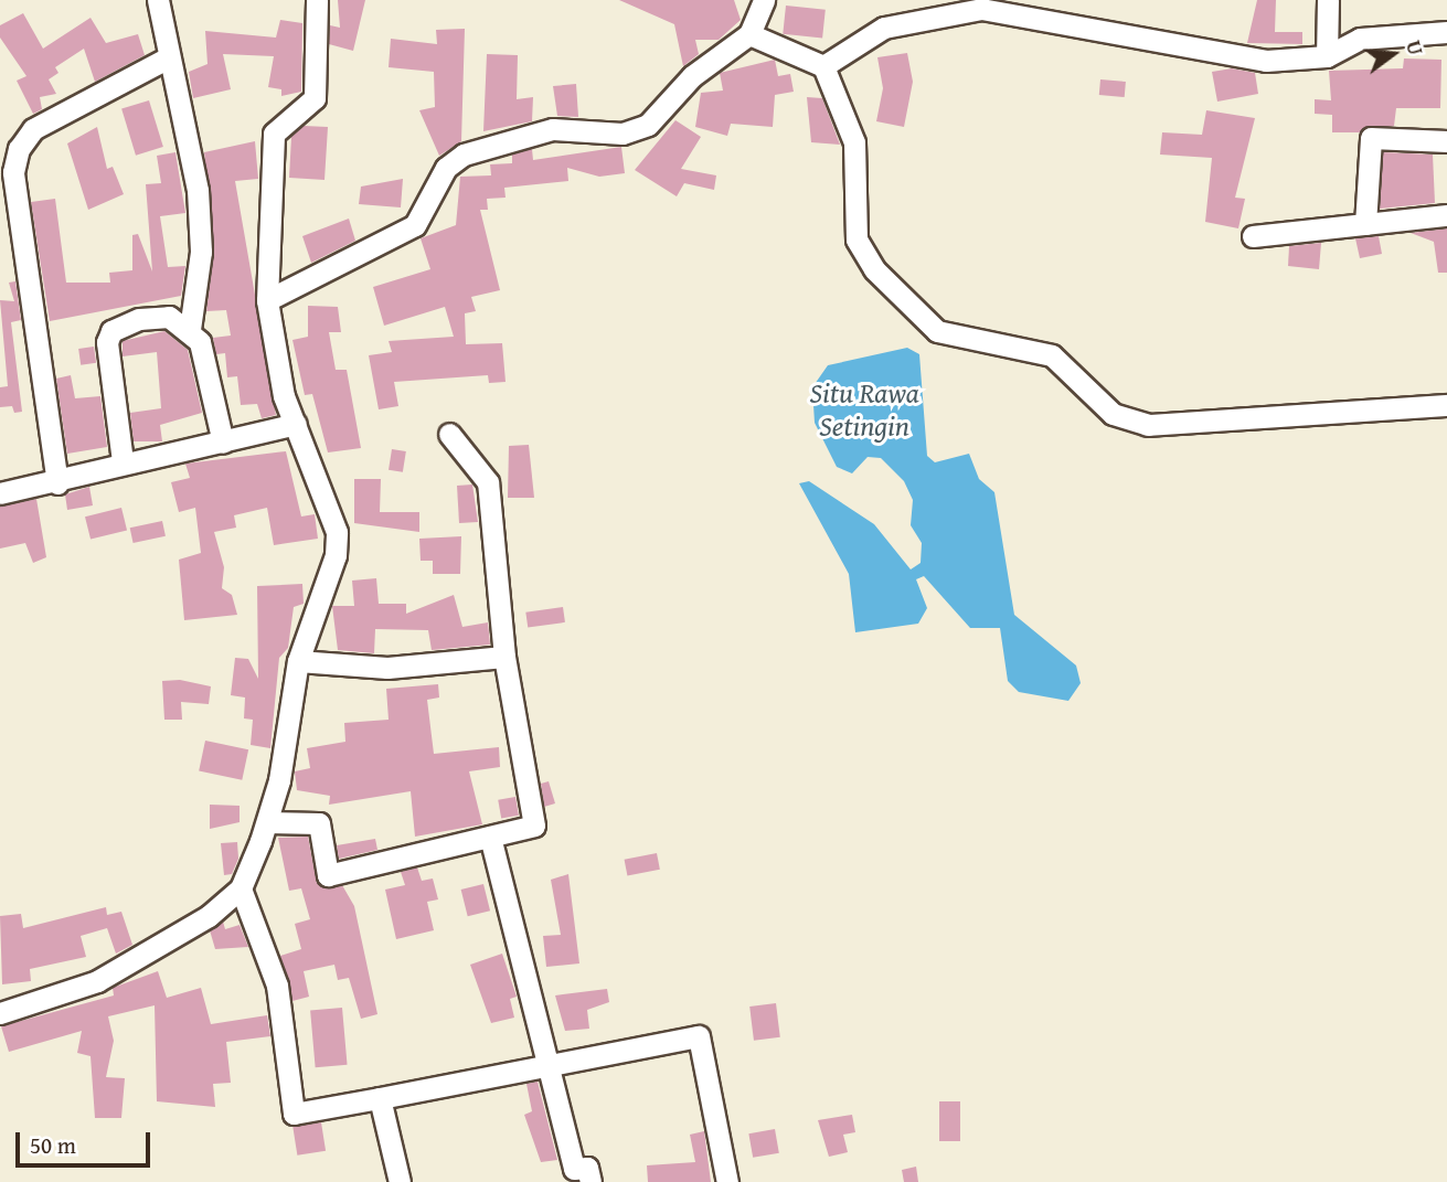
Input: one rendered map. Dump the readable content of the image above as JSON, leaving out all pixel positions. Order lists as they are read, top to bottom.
{
  "water": ["Situ Rawa Setingin"],
  "scale_bar": "50 m",
  "north": "right"
}
